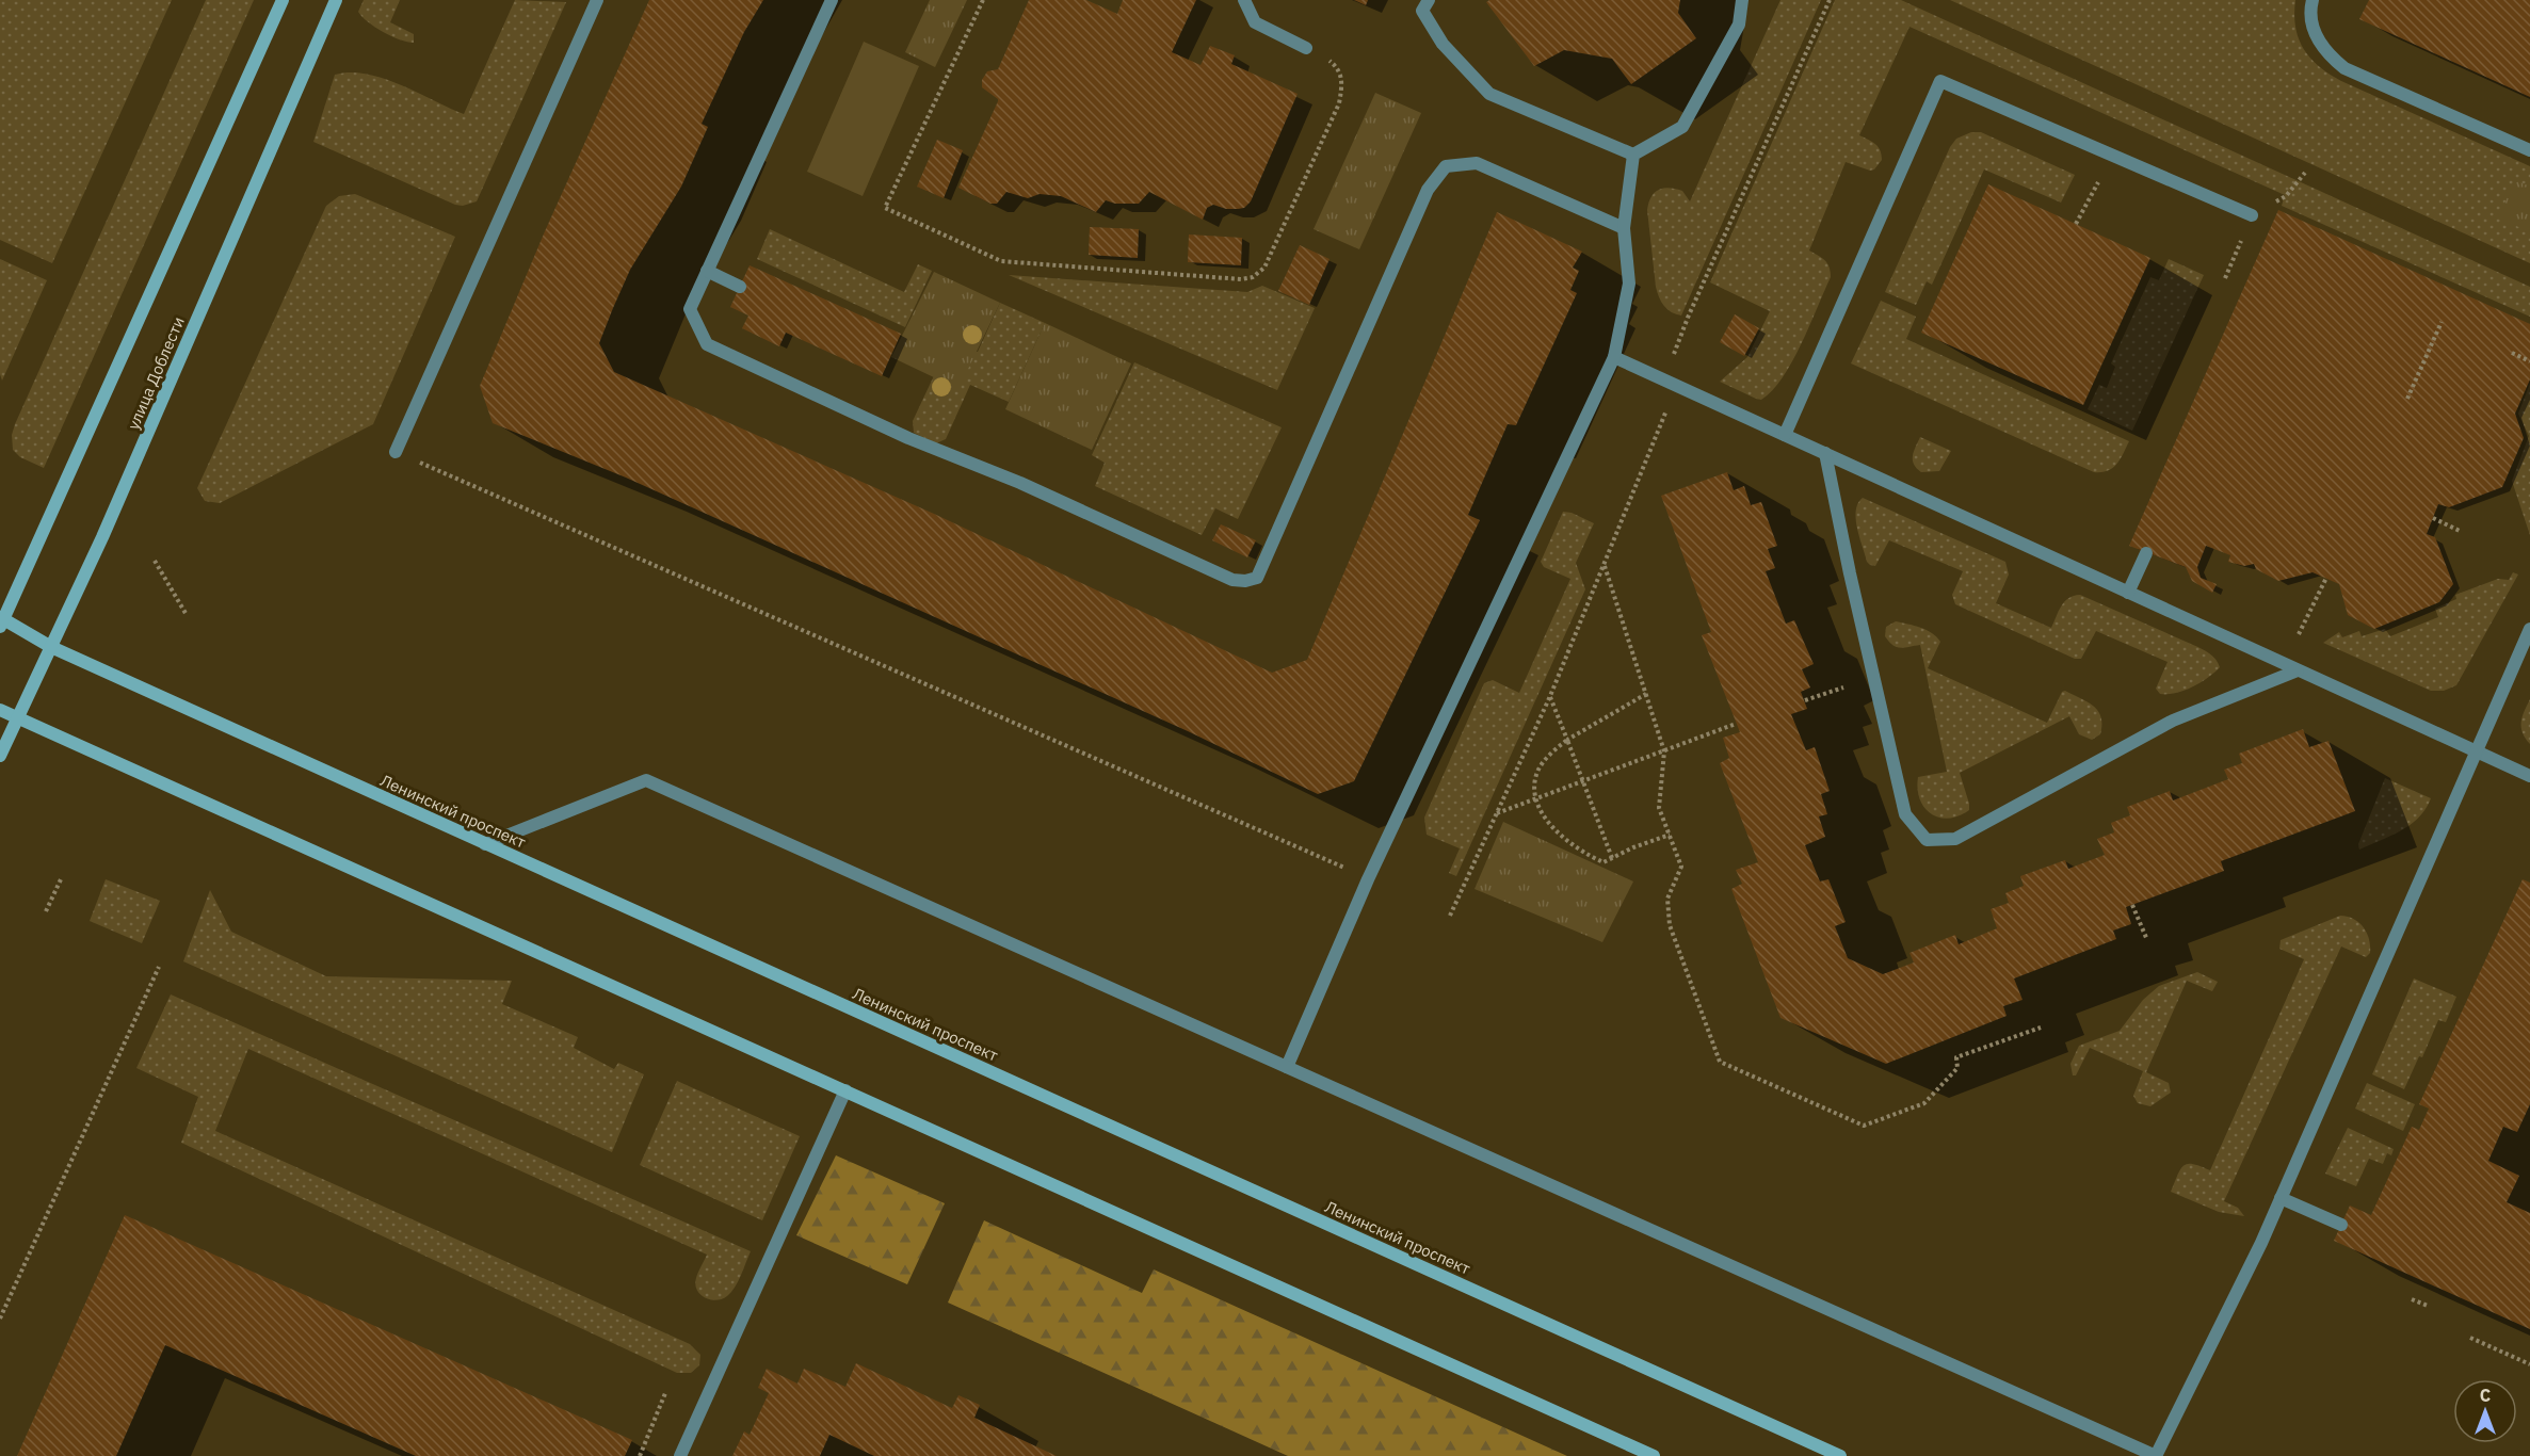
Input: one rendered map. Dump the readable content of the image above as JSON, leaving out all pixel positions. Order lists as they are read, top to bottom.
{
  "streets": {
    "main road": ["улица Доблести", "Ленинский проспект"]
  },
  "crossings": [
    ["улица Доблести", "Ленинский проспект"]
  ],
  "north": "top"
}
